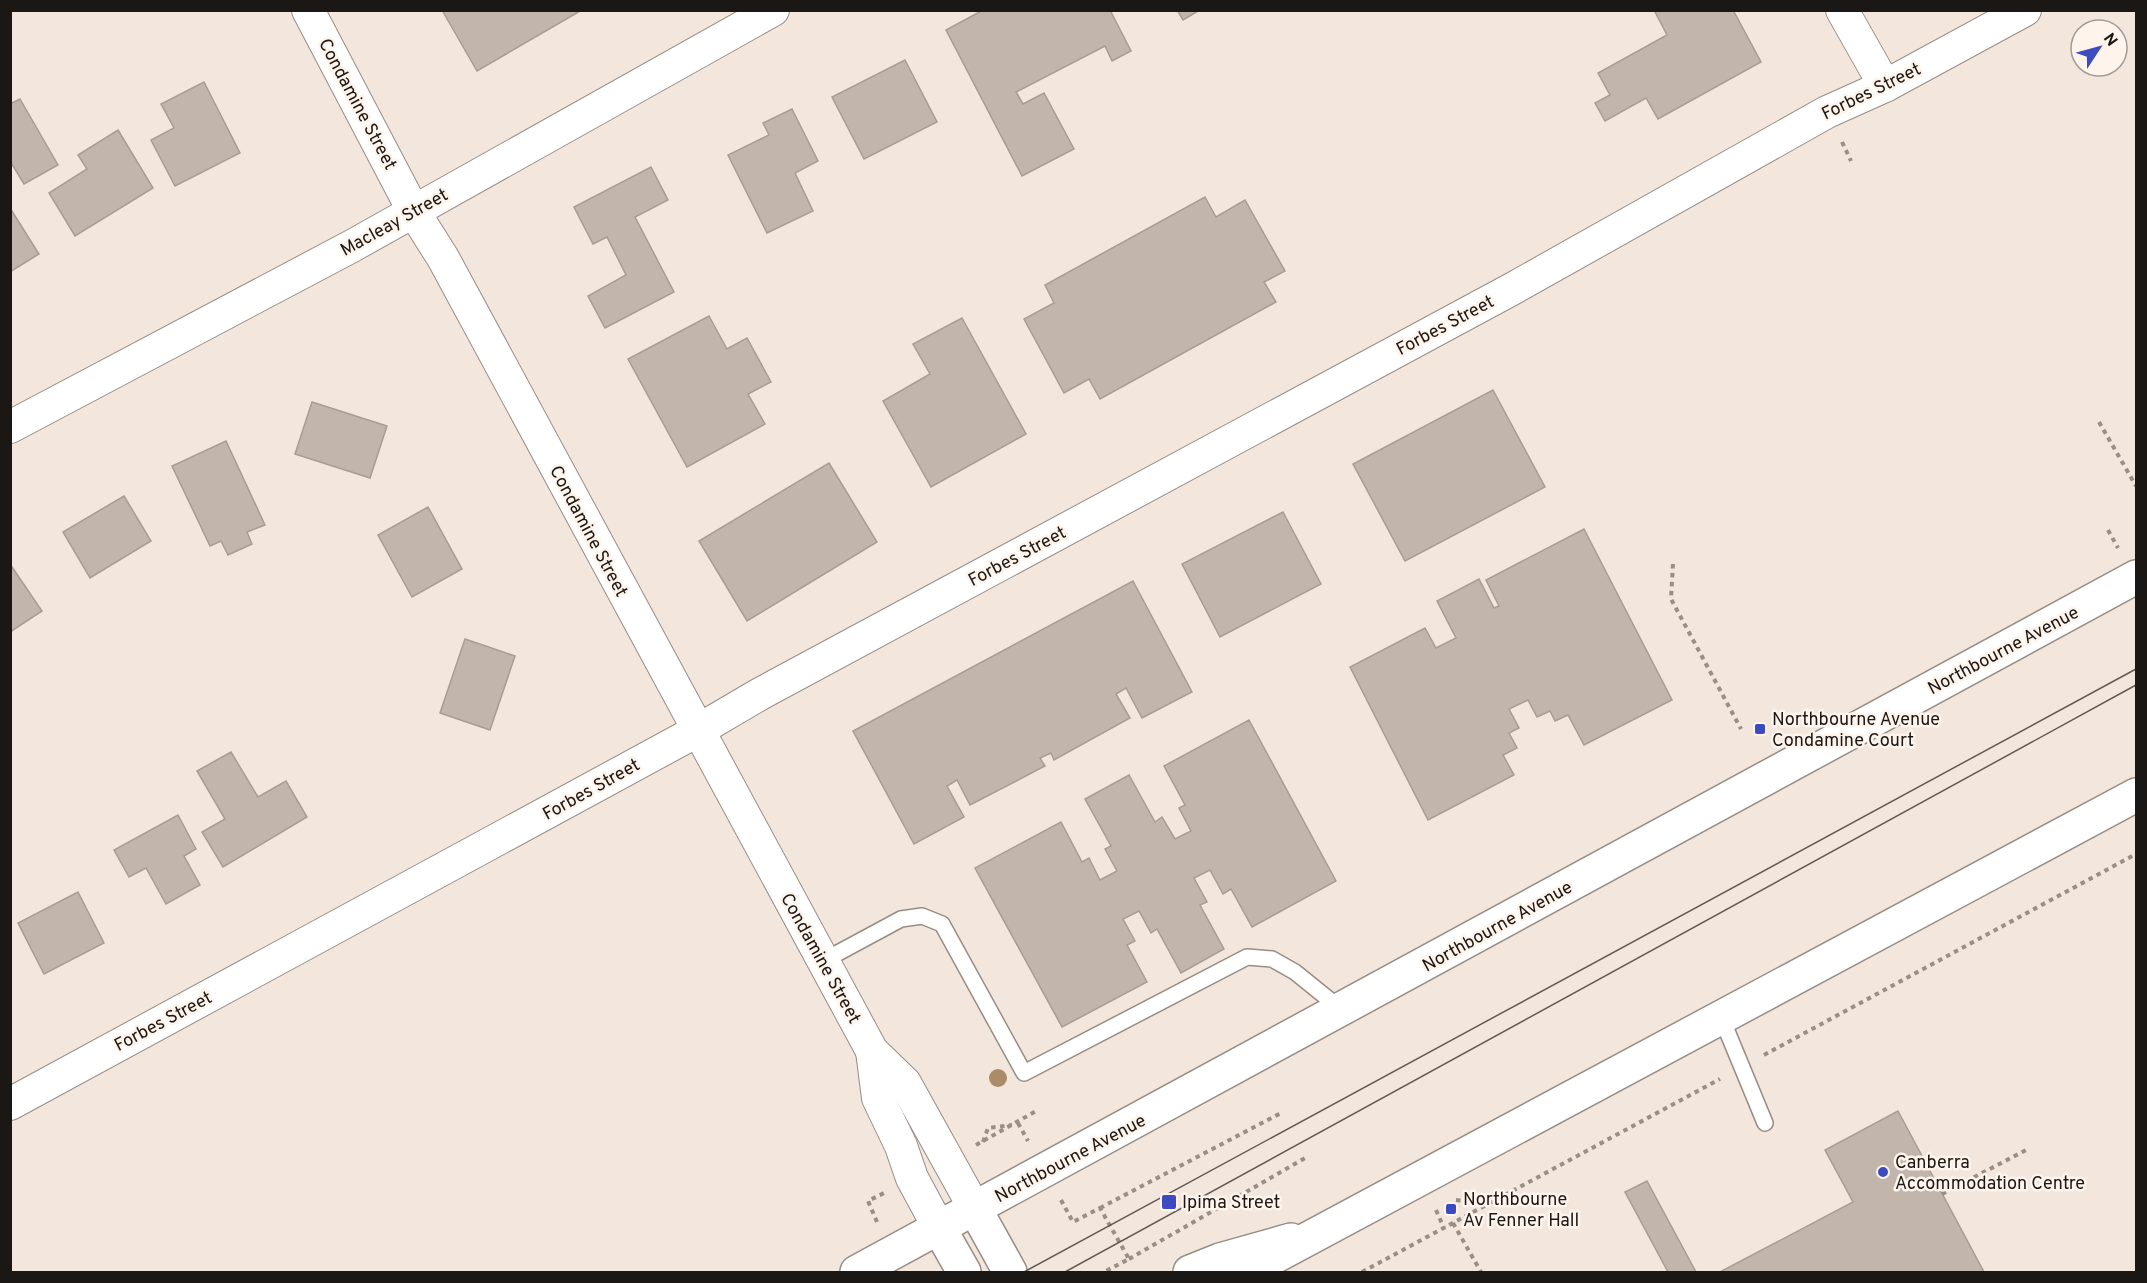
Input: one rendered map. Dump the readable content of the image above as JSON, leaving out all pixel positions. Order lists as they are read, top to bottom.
{
  "streets": {
    "main road": ["Northbourne Avenue"],
    "street": ["Forbes Street", "Condamine Street", "Macleay Street"]
  },
  "crossings": [
    ["Forbes Street", "Condamine Street"],
    ["Condamine Street", "Macleay Street"],
    ["Condamine Street", "Northbourne Avenue"]
  ],
  "places": {
    "transit": ["Northbourne Avenue Condamine Court", "Ipima Street", "Northbourne Av Fenner Hall"],
    "other": ["Canberra Accommodation Centre"]
  },
  "north": "top right"
}
